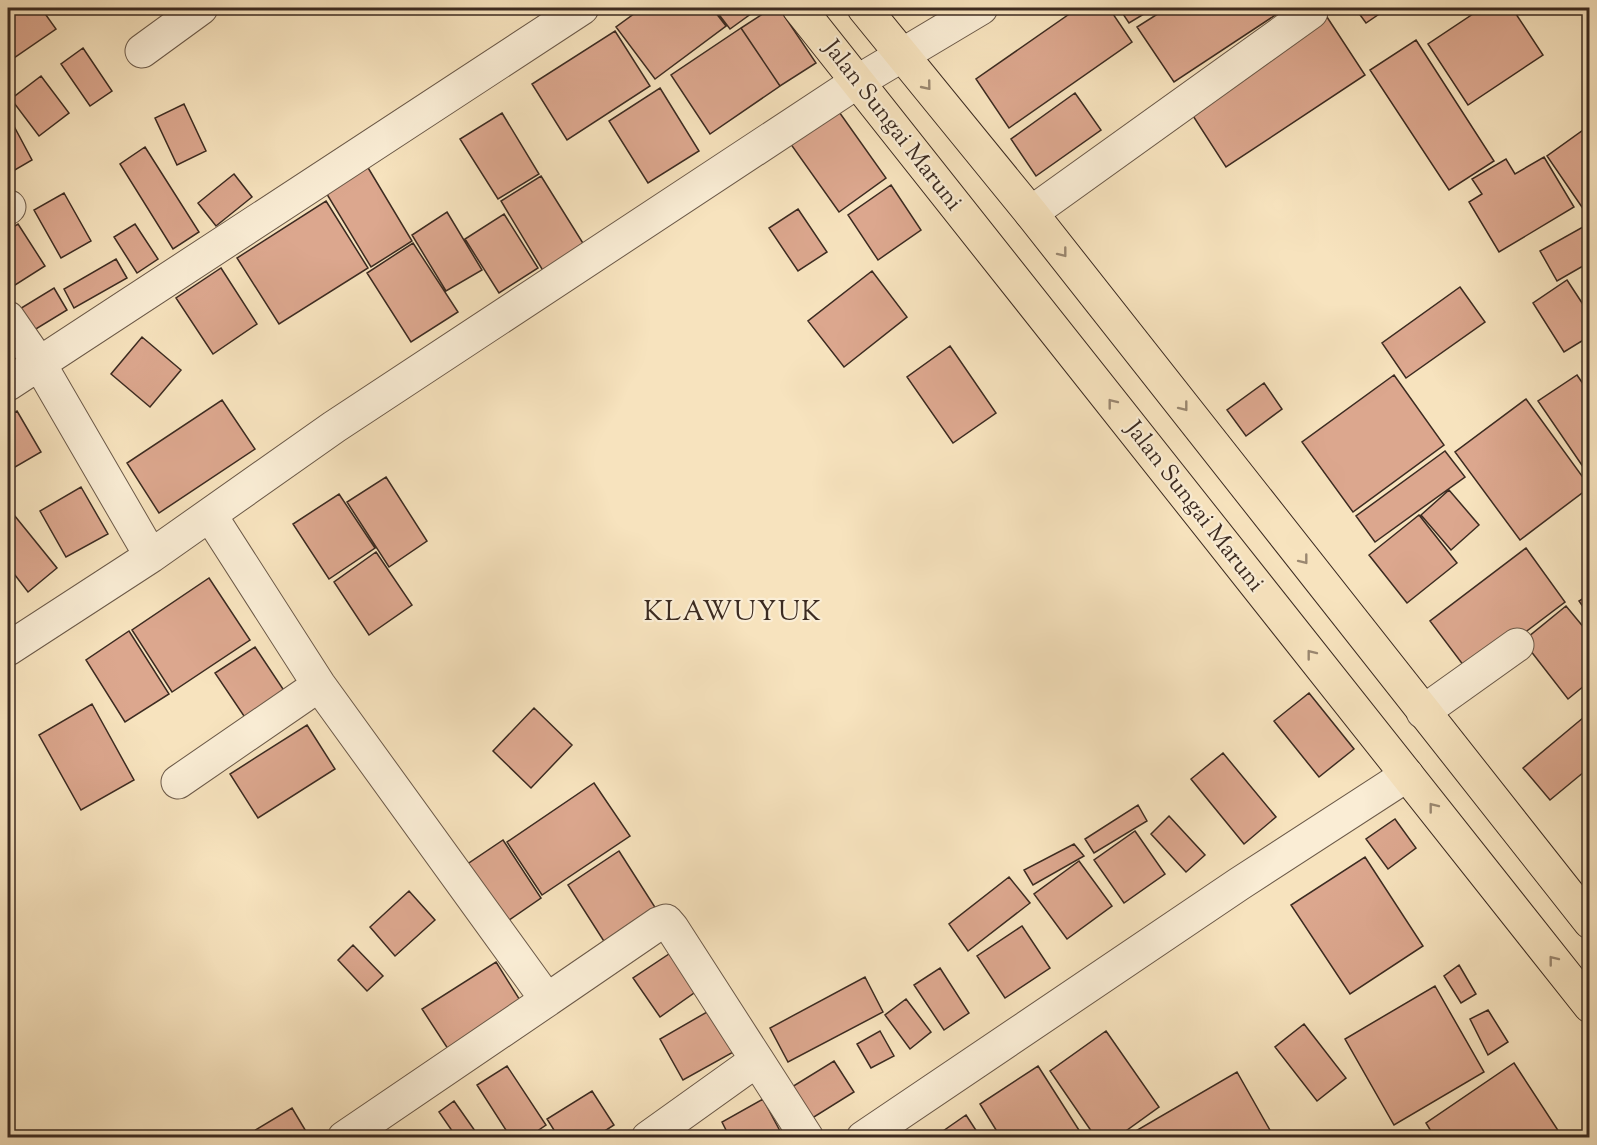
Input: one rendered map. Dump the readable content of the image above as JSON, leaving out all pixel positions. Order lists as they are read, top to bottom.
{
  "streets": {
    "main road": ["Jalan Sungai Maruni"]
  },
  "districts": ["KLAWUYUK"]
}
